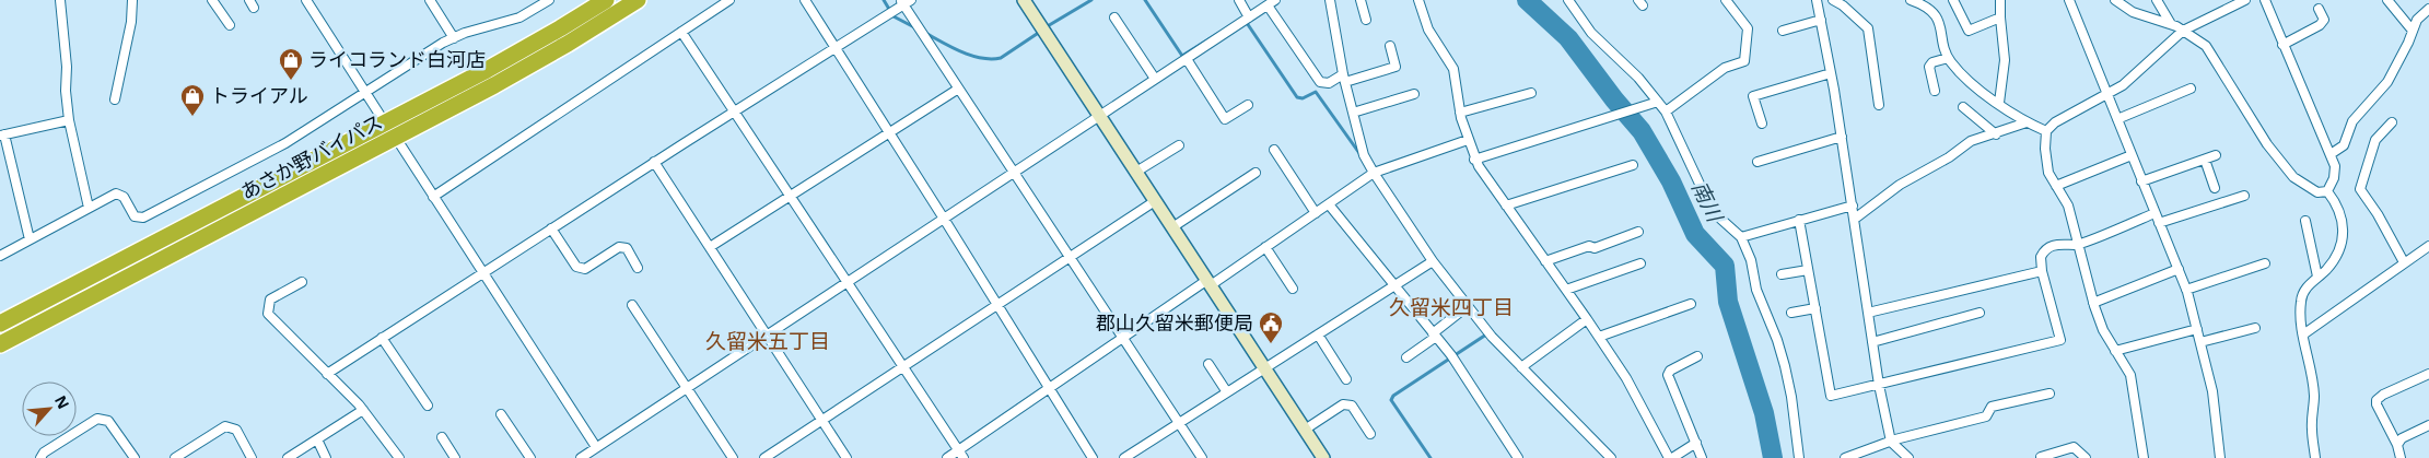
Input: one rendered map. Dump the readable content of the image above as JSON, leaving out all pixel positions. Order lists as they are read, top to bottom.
{
  "streets": {
    "highway": ["あさか野バイパス"]
  },
  "districts": ["久留米四丁目", "久留米五丁目"],
  "water": ["南川"],
  "places": {
    "shop": ["ライコランド白河店", "トライアル"],
    "public building": ["郡山久留米郵便局"]
  },
  "north": "top right"
}
